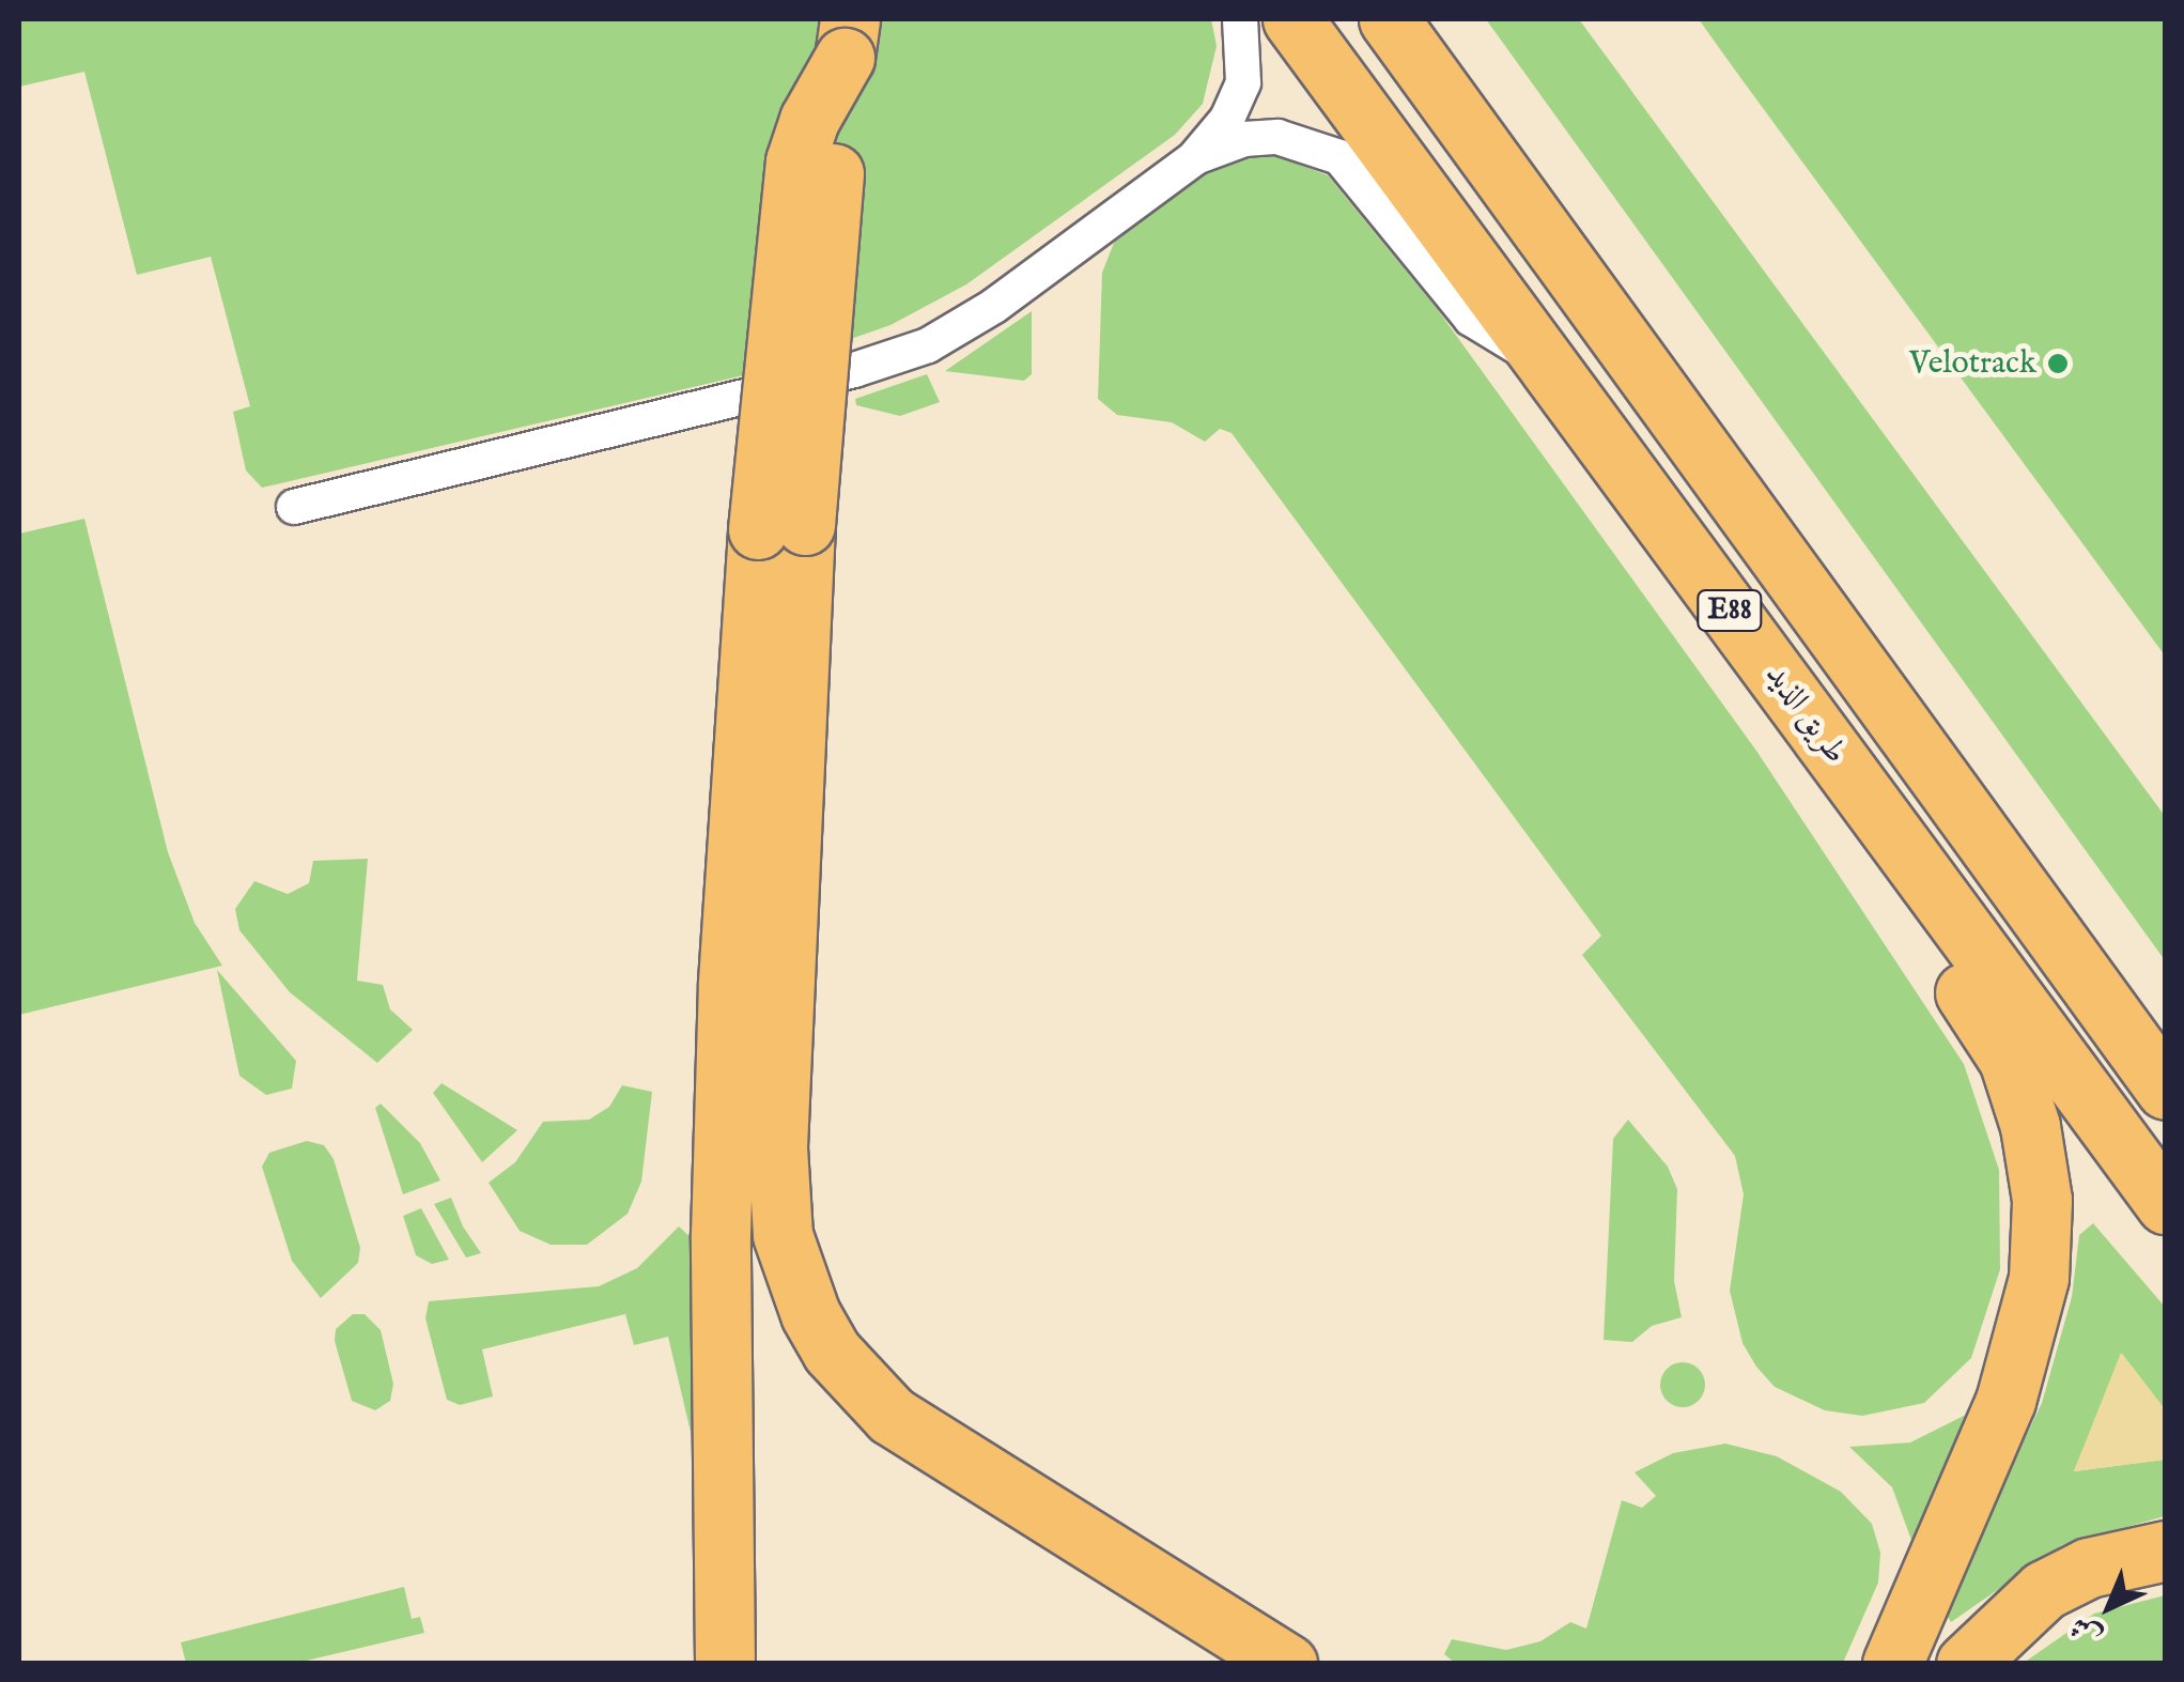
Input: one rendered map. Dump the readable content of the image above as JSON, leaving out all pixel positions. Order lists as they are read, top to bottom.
{
  "streets": {
    "highway": ["E88", "طريق الذيد"]
  },
  "places": ["Velotrack"],
  "north": "bottom left"
}
